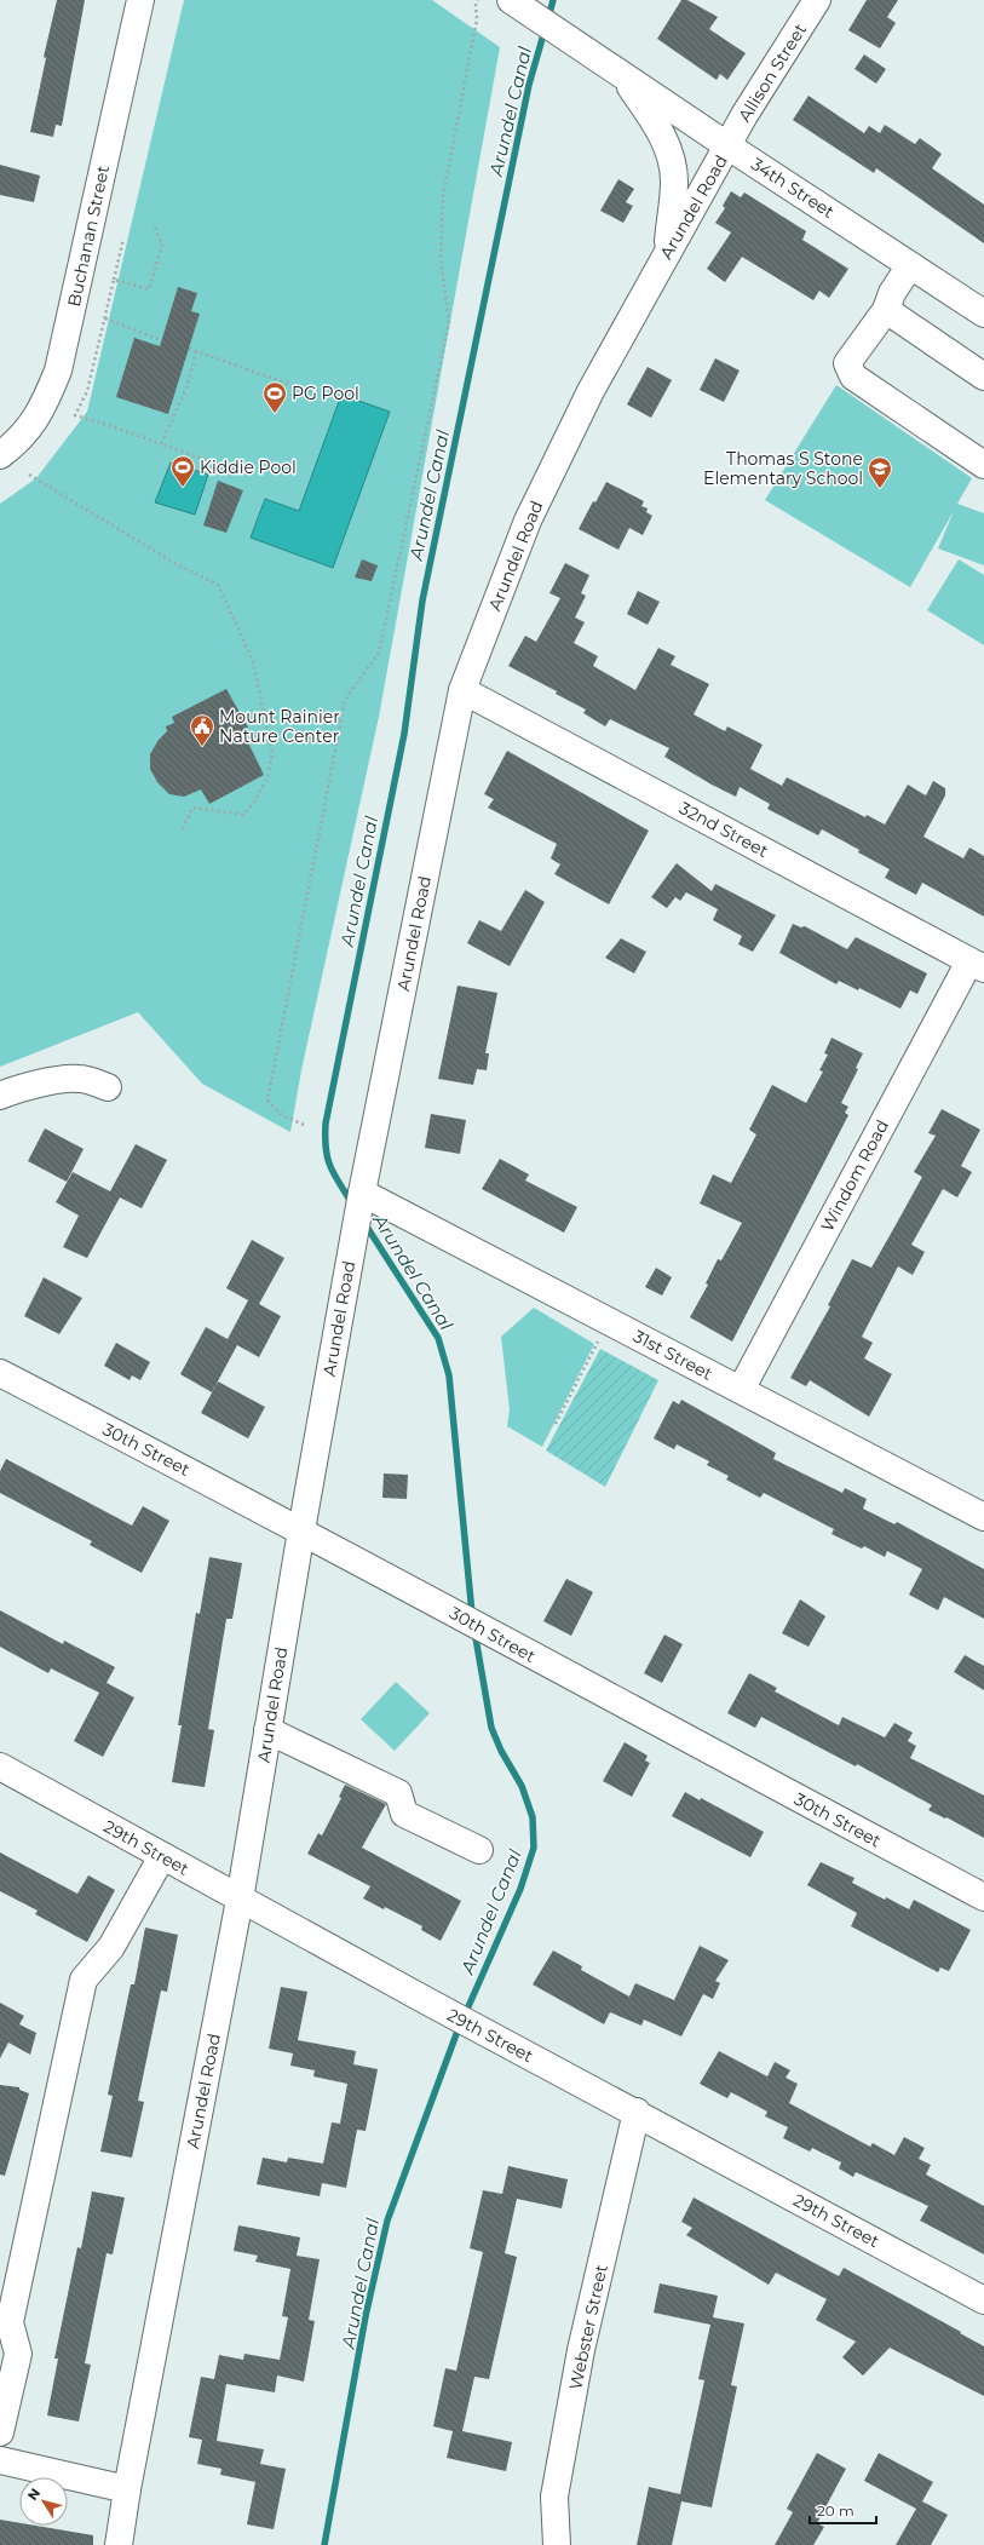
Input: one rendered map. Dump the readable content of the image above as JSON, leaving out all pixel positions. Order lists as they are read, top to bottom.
{
  "streets": {
    "street": [
      "Allison Street",
      "34th Street",
      "Arundel Road",
      "Buchanan Street",
      "32nd Street",
      "Windom Road",
      "31st Street",
      "30th Street",
      "29th Street",
      "Webster Street"
    ]
  },
  "crossings": [
    ["Allison Street", "34th Street"],
    ["Allison Street", "Arundel Road"],
    ["34th Street", "Arundel Road"],
    ["Arundel Road", "32nd Street"],
    ["Arundel Road", "31st Street"],
    ["Arundel Road", "30th Street"],
    ["Arundel Road", "29th Street"],
    ["32nd Street", "Windom Road"],
    ["Windom Road", "31st Street"],
    ["29th Street", "Webster Street"]
  ],
  "water": ["Arundel Canal"],
  "places": {
    "sports": ["PG Pool", "Kiddie Pool"],
    "school or university": ["Thomas S Stone Elementary School"],
    "public building": ["Mount Rainier Nature Center"]
  },
  "scale_bar": "20 m",
  "north": "top left"
}
